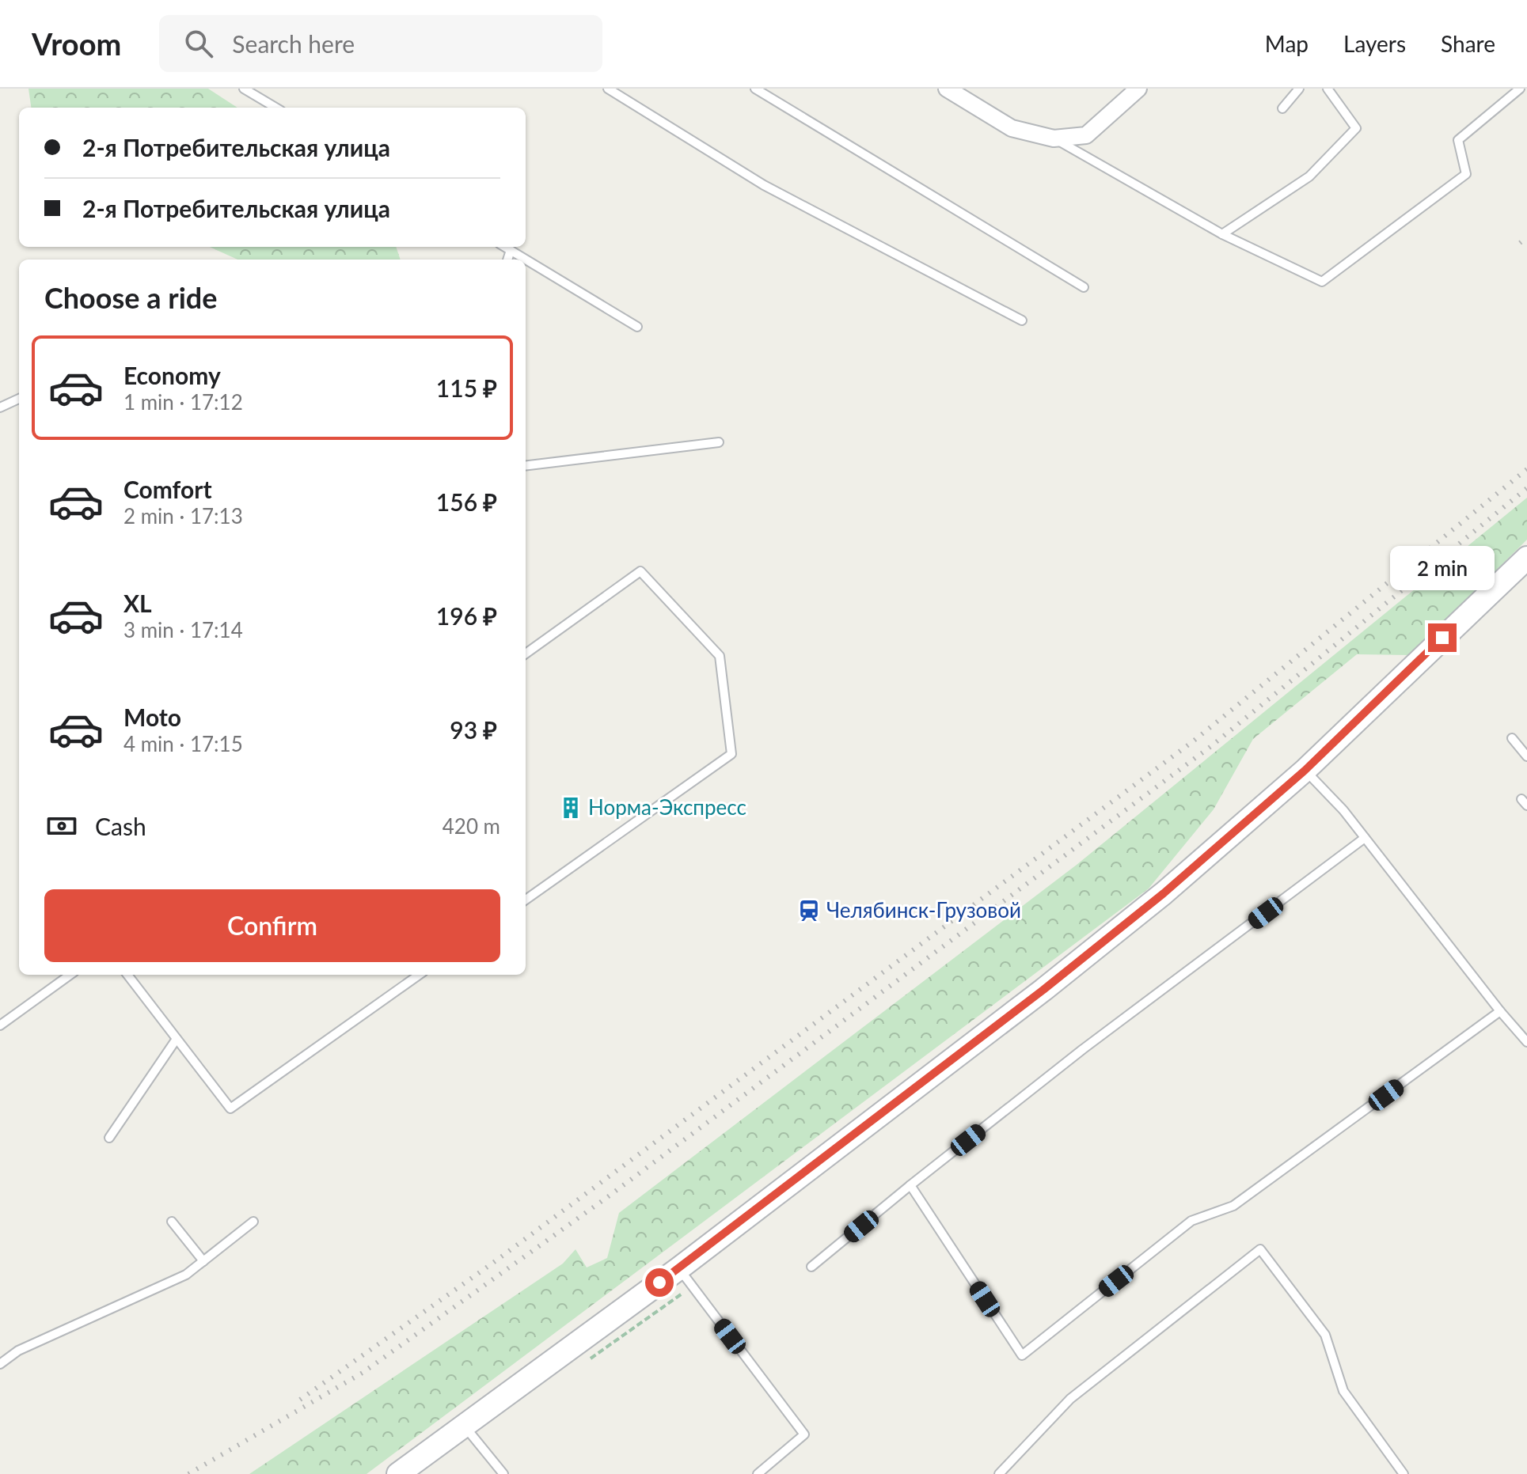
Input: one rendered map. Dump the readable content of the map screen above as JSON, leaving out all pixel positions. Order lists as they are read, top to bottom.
{
  "places": {
    "building": ["Норма-Экспресс"],
    "station": ["Челябинск-Грузовой"]
  },
  "page": {
    "header": "Vroom",
    "search": "Search here",
    "nav": ["Map", "Layers", "Share"],
    "banner": ["2-я Потребительская улица", "2-я Потребительская улица"],
    "heading": "Choose a ride",
    "list": [
      {
        "name": "Economy",
        "note": "1 min · 17:12",
        "value": "115 ₽"
      },
      {
        "name": "Comfort",
        "note": "2 min · 17:13",
        "value": "156 ₽"
      },
      {
        "name": "XL",
        "note": "3 min · 17:14",
        "value": "196 ₽"
      },
      {
        "name": "Moto",
        "note": "4 min · 17:15",
        "value": "93 ₽"
      }
    ],
    "bubble": "2 min",
    "pay": ["Cash", "420 m"],
    "buttons": "Confirm"
  }
}
